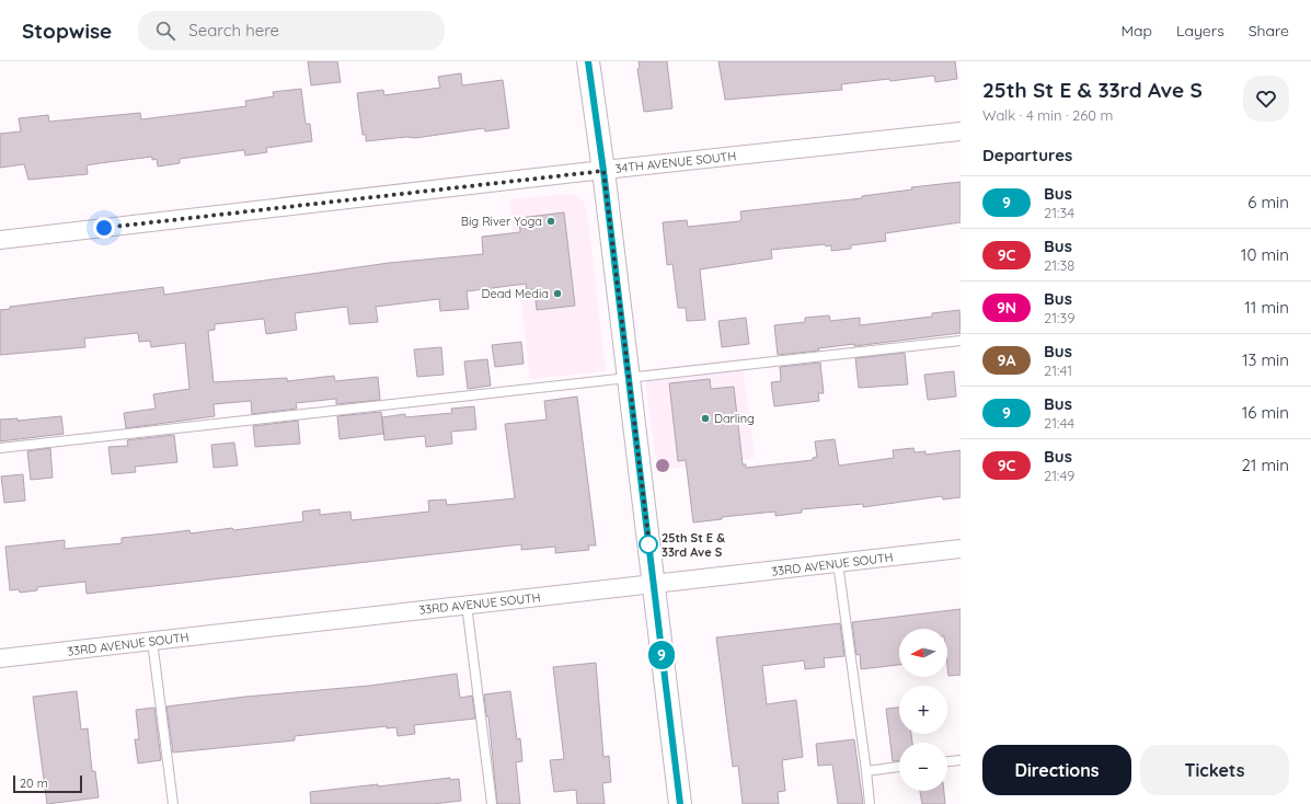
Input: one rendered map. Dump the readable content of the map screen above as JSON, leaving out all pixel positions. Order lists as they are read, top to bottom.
{
  "streets": {
    "street": ["34TH AVENUE SOUTH", "33RD AVENUE SOUTH"]
  },
  "places": [
    "Big River Yoga",
    "Dead Media",
    "Darling",
    "25th St E & 33rd Ave S"
  ],
  "lines": ["bus line 9"],
  "scale_bar": "20 m",
  "north": "left",
  "page": {
    "header": "Stopwise",
    "search": "Search here",
    "nav": ["Map", "Layers", "Share"],
    "on_map": "9",
    "heading": [
      ["25th St E & 33rd Ave S", "Walk · 4 min · 260 m"],
      "Departures"
    ],
    "list": [
      {
        "mark": "9",
        "name": "Bus",
        "note": "21:34",
        "value": "6 min"
      },
      {
        "mark": "9C",
        "name": "Bus",
        "note": "21:38",
        "value": "10 min"
      },
      {
        "mark": "9N",
        "name": "Bus",
        "note": "21:39",
        "value": "11 min"
      },
      {
        "mark": "9A",
        "name": "Bus",
        "note": "21:41",
        "value": "13 min"
      },
      {
        "mark": "9",
        "name": "Bus",
        "note": "21:44",
        "value": "16 min"
      },
      {
        "mark": "9C",
        "name": "Bus",
        "note": "21:49",
        "value": "21 min"
      }
    ],
    "map_buttons": ["+", "−"],
    "buttons": ["Directions", "Tickets"],
    "scale": "20 m"
  }
}
